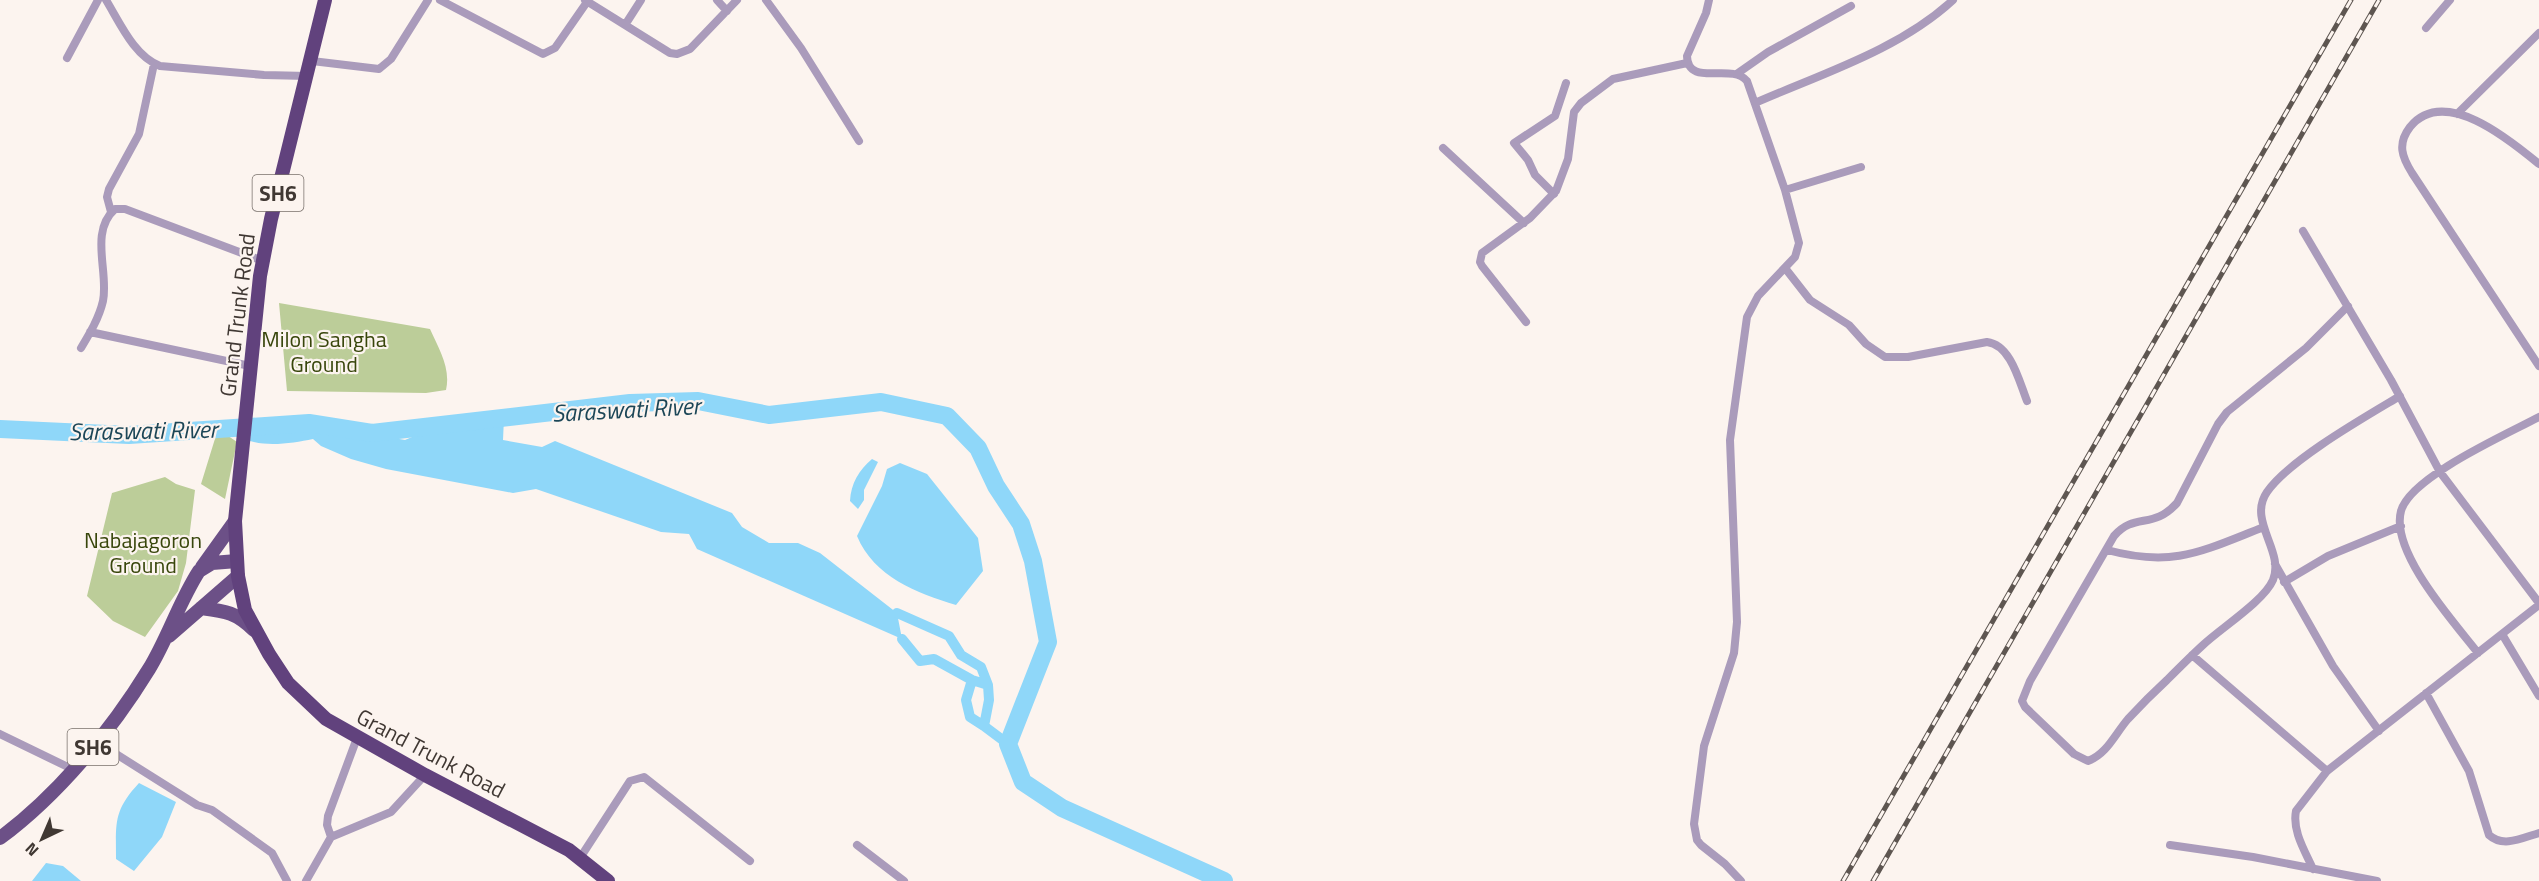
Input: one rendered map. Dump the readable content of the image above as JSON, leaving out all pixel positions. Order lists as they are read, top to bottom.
{
  "streets": {
    "highway": ["SH6", "Grand Trunk Road"]
  },
  "crossings": [
    ["SH6", "Grand Trunk Road"]
  ],
  "water": ["Saraswati River"],
  "parks": ["Milon Sangha Ground", "Nabajagoron Ground"],
  "north": "bottom left"
}
